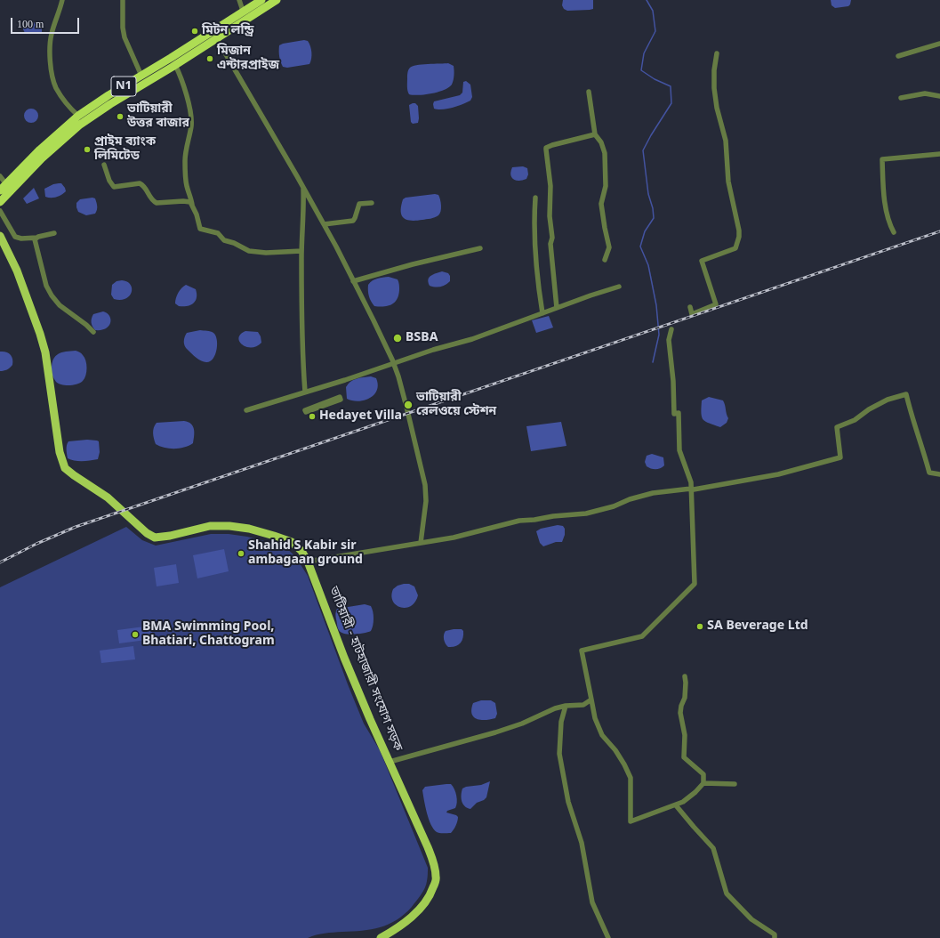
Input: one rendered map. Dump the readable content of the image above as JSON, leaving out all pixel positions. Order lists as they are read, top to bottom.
{
  "streets": {
    "highway": ["N1"],
    "main road": ["ভাটিয়ারী - হাটহাজারী সংযোগ সড়ক"]
  },
  "places": [
    "মিটন লন্ড্রি",
    "মিজান এন্টারপ্রাইজ",
    "ভাটিয়ারী উত্তর বাজার",
    "প্রাইম ব্যাংক লিমিটেড",
    "BSBA",
    "ভাটিয়ারী রেলওয়ে স্টেশন",
    "Hedayet Villa",
    "Shahid S Kabir sir ambagaan ground",
    "SA Beverage Ltd",
    "BMA Swimming Pool, Bhatiari, Chattogram"
  ],
  "scale_bar": "100 m"
}
